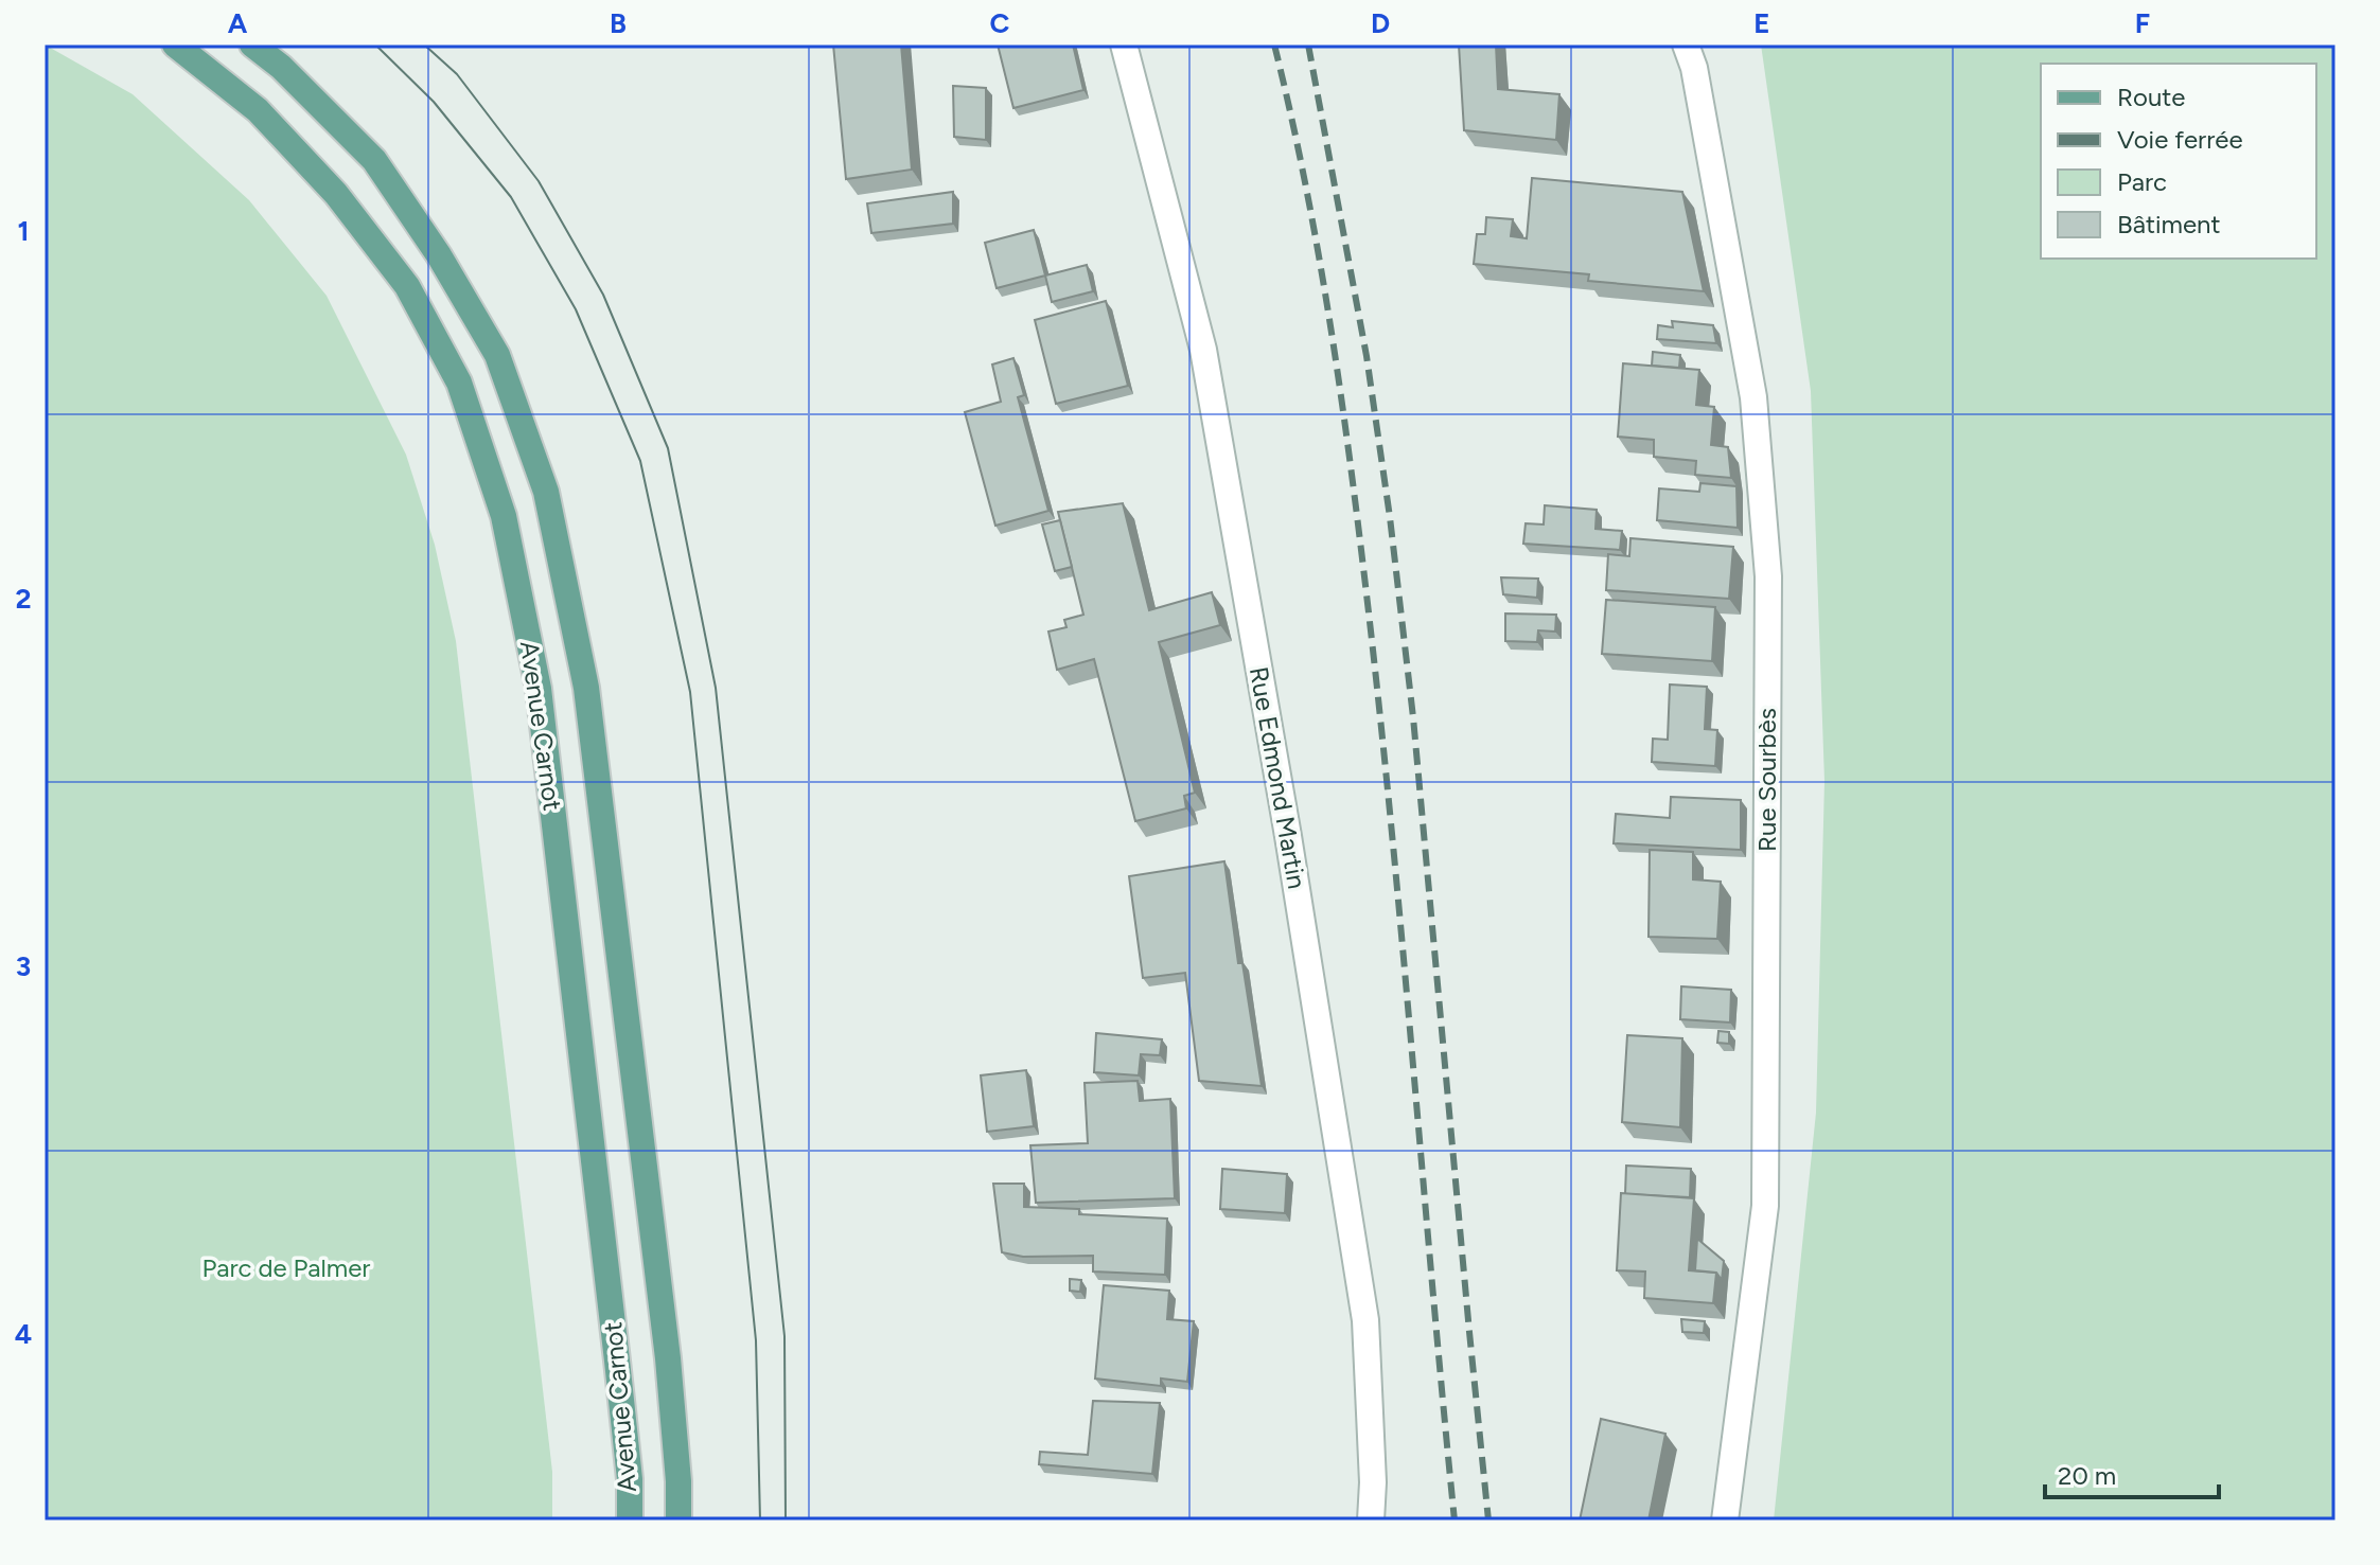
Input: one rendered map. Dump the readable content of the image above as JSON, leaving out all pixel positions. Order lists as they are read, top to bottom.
{
  "streets": {
    "main road": ["Avenue Carnot"],
    "street": ["Rue Edmond Martin", "Rue Sourbès"]
  },
  "parks": ["Parc de Palmer"],
  "legend": [
    "Route",
    "Voie ferrée",
    "Parc",
    "Bâtiment"
  ],
  "scale_bar": "20 m",
  "grid": {
    "columns": [
      "A",
      "B",
      "C",
      "D",
      "E",
      "F"
    ],
    "rows": [
      "1",
      "2",
      "3",
      "4"
    ]
  }
}
